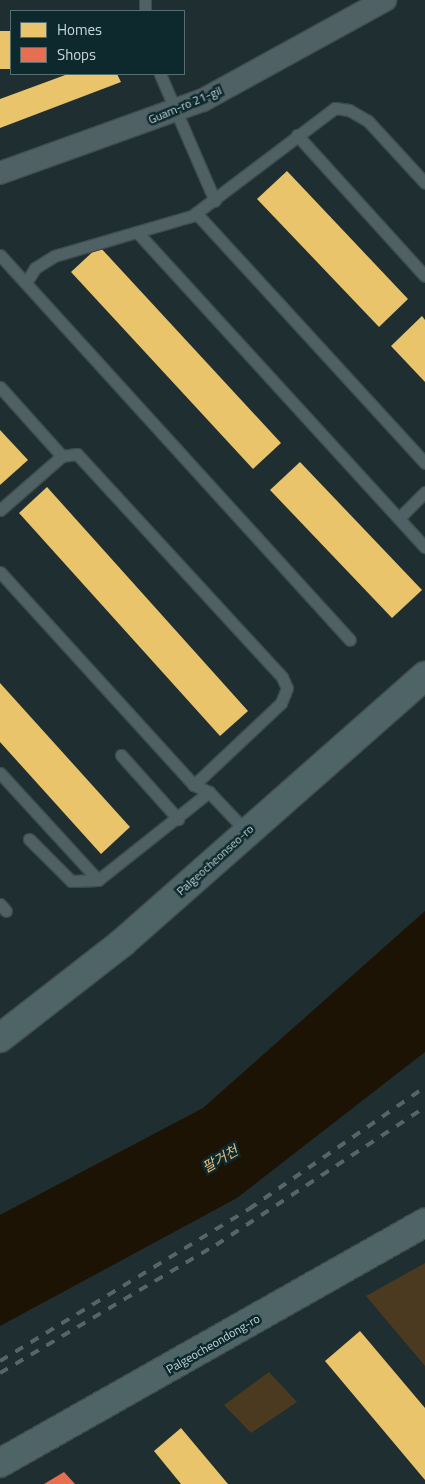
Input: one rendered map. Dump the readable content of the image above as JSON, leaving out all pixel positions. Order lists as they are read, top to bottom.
{
  "streets": {
    "main road": ["Palgeocheonseo-ro", "Palgeocheondong-ro"],
    "street": ["Guam-ro 21-gil"]
  },
  "water": ["팔거천"],
  "legend": ["Homes", "Shops"]
}
